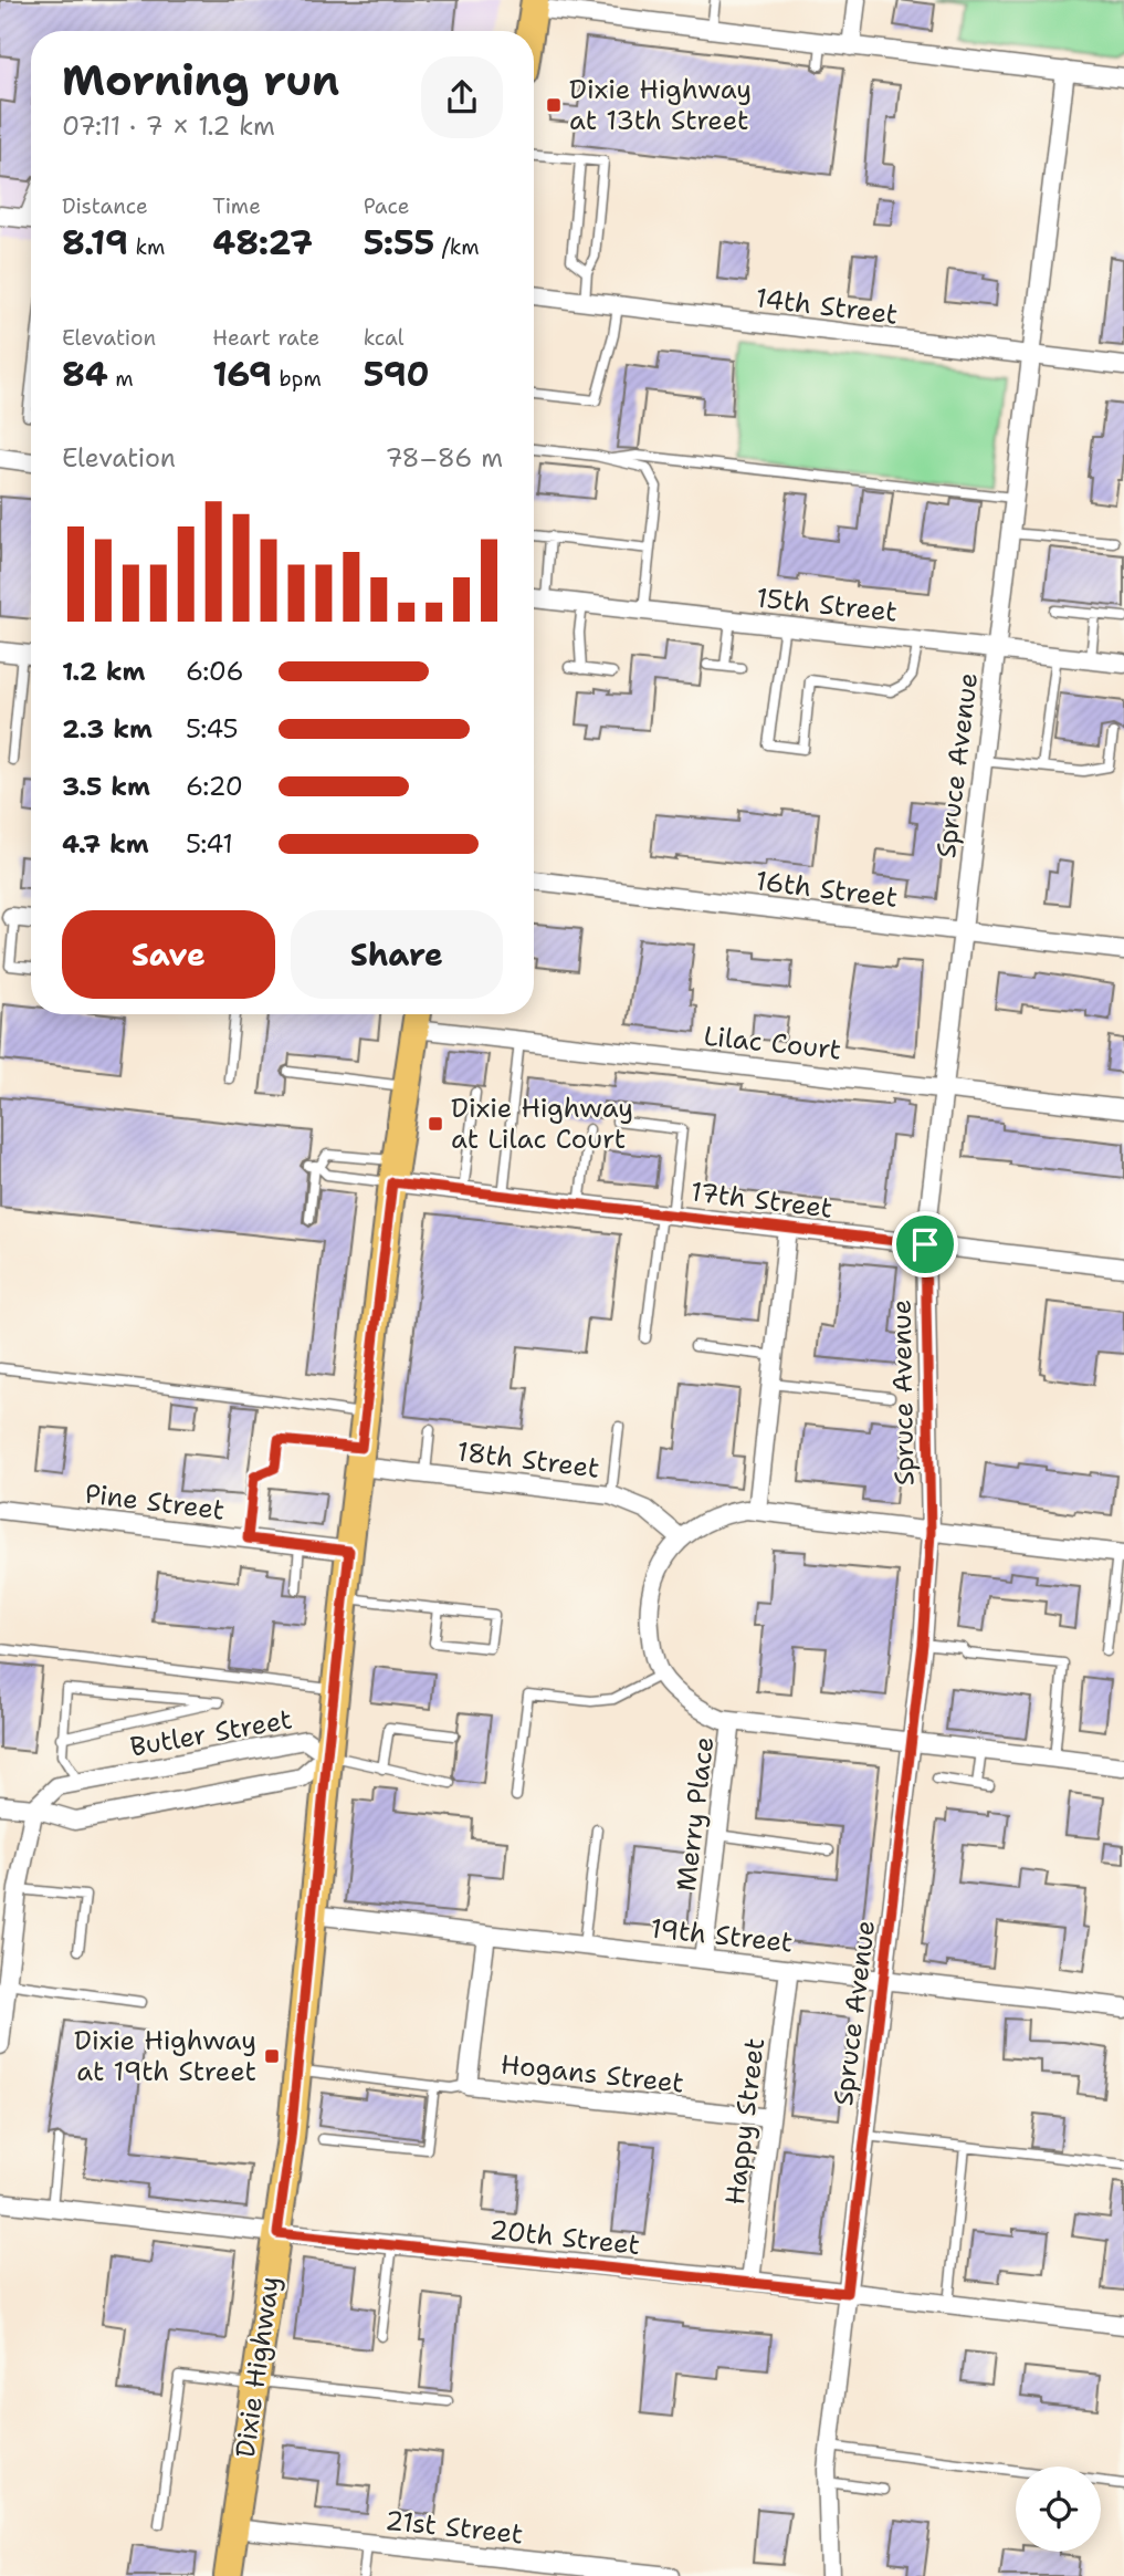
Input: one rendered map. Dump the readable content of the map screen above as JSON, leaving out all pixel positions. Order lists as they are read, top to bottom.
{
  "streets": {
    "main road": ["Dixie Highway"],
    "street": [
      "14th Street",
      "15th Street",
      "Spruce Avenue",
      "16th Street",
      "Lilac Court",
      "17th Street",
      "18th Street",
      "Pine Street",
      "Butler Street",
      "Merry Place",
      "19th Street",
      "Hogans Street",
      "Happy Street",
      "20th Street",
      "21st Street"
    ]
  },
  "crossings": [
    ["14th Street", "Spruce Avenue"],
    ["15th Street", "Spruce Avenue"],
    ["Spruce Avenue", "16th Street"],
    ["Spruce Avenue", "Lilac Court"],
    ["Spruce Avenue", "17th Street"],
    ["Spruce Avenue", "19th Street"],
    ["Spruce Avenue", "20th Street"],
    ["Lilac Court", "Dixie Highway"],
    ["17th Street", "Dixie Highway"],
    ["18th Street", "Dixie Highway"],
    ["Pine Street", "Dixie Highway"],
    ["Butler Street", "Dixie Highway"],
    ["Merry Place", "19th Street"],
    ["19th Street", "Hogans Street"],
    ["19th Street", "Happy Street"],
    ["19th Street", "Dixie Highway"],
    ["Hogans Street", "Happy Street"],
    ["Happy Street", "20th Street"],
    ["20th Street", "Dixie Highway"],
    ["Dixie Highway", "21st Street"]
  ],
  "places": {
    "transit": ["Dixie Highway at 13th Street", "Dixie Highway at Lilac Court", "Dixie Highway at 19th Street"]
  },
  "page": {
    "heading": ["Morning run", "07:11 · 7 × 1.2 km"],
    "stats": [
      ["Distance", "8.19 km"],
      ["Time", "48:27"],
      ["Pace", "5:55 /km"],
      ["Elevation", "84 m"],
      ["Heart rate", "169 bpm"],
      ["kcal", "590"]
    ],
    "chart": ["Elevation", "78–86 m"],
    "list": [
      {
        "name": "1.2 km",
        "note": "6:06"
      },
      {
        "name": "2.3 km",
        "note": "5:45"
      },
      {
        "name": "3.5 km",
        "note": "6:20"
      },
      {
        "name": "4.7 km",
        "note": "5:41"
      }
    ],
    "buttons": ["Save", "Share"]
  }
}
